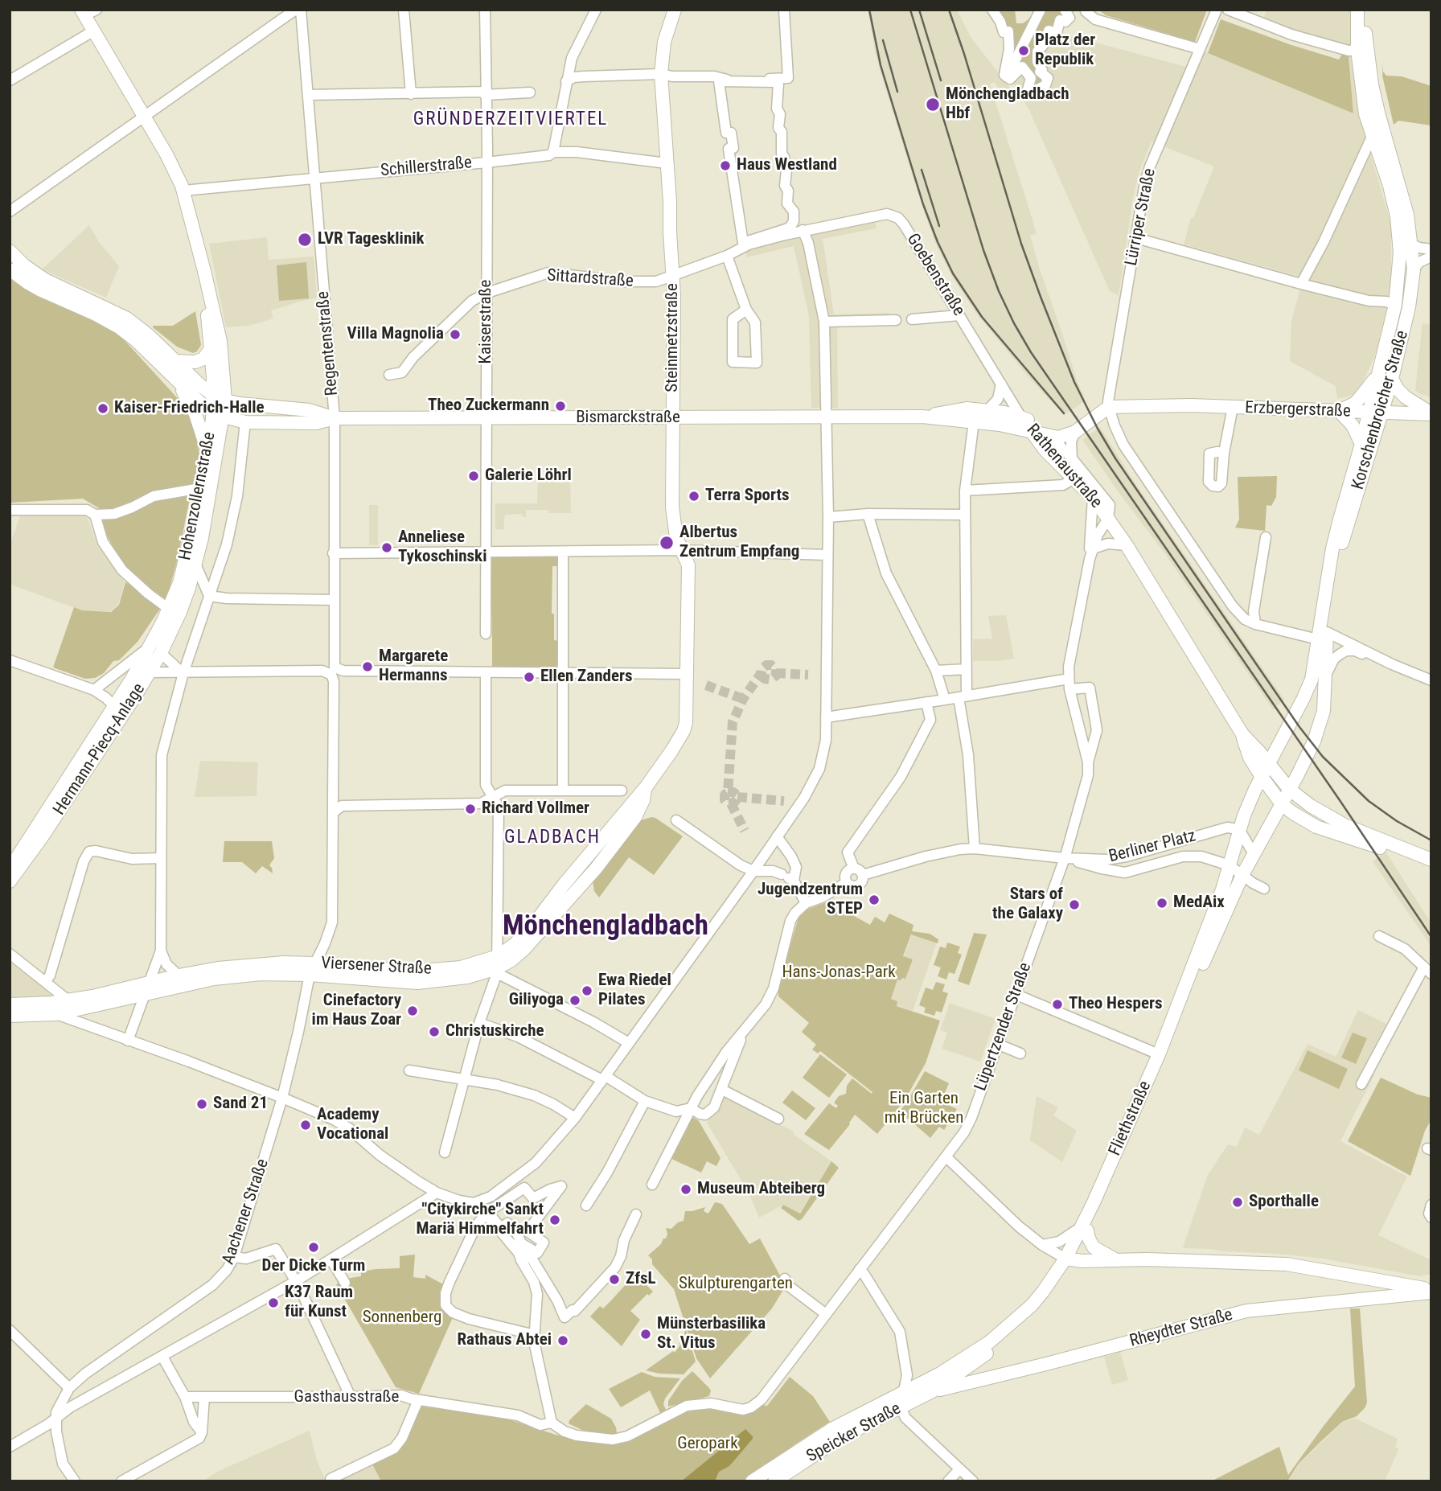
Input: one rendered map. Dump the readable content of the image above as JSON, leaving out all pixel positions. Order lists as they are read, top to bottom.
{
  "streets": {
    "main road": [
      "Steinmetzstraße",
      "Erzbergerstraße",
      "Korschenbroicher Straße",
      "Bismarckstraße",
      "Rathenaustraße",
      "Hohenzollernstraße",
      "Hermann-Piecq-Anlage",
      "Viersener Straße",
      "Fliethstraße",
      "Rheydter Straße",
      "Speicker Straße"
    ],
    "street": [
      "Schillerstraße",
      "Lürriper Straße",
      "Goebenstraße",
      "Sittardstraße",
      "Kaiserstraße",
      "Regentenstraße",
      "Berliner Platz",
      "Lüpertzender Straße",
      "Aachener Straße",
      "Gasthausstraße"
    ]
  },
  "crossings": [
    ["Schillerstraße", "Kaiserstraße"],
    ["Schillerstraße", "Steinmetzstraße"],
    ["Schillerstraße", "Regentenstraße"],
    ["Schillerstraße", "Hohenzollernstraße"],
    ["Lürriper Straße", "Erzbergerstraße"],
    ["Goebenstraße", "Sittardstraße"],
    ["Goebenstraße", "Bismarckstraße"],
    ["Goebenstraße", "Rathenaustraße"],
    ["Sittardstraße", "Kaiserstraße"],
    ["Sittardstraße", "Steinmetzstraße"],
    ["Kaiserstraße", "Bismarckstraße"],
    ["Steinmetzstraße", "Bismarckstraße"],
    ["Steinmetzstraße", "Viersener Straße"],
    ["Regentenstraße", "Bismarckstraße"],
    ["Erzbergerstraße", "Korschenbroicher Straße"],
    ["Korschenbroicher Straße", "Rathenaustraße"],
    ["Korschenbroicher Straße", "Fliethstraße"],
    ["Bismarckstraße", "Rathenaustraße"],
    ["Bismarckstraße", "Hohenzollernstraße"],
    ["Rathenaustraße", "Lüpertzender Straße"],
    ["Rathenaustraße", "Fliethstraße"],
    ["Hohenzollernstraße", "Hermann-Piecq-Anlage"],
    ["Hohenzollernstraße", "Viersener Straße"],
    ["Berliner Platz", "Lüpertzender Straße"],
    ["Berliner Platz", "Fliethstraße"],
    ["Viersener Straße", "Aachener Straße"],
    ["Lüpertzender Straße", "Gasthausstraße"],
    ["Fliethstraße", "Rheydter Straße"],
    ["Fliethstraße", "Speicker Straße"],
    ["Rheydter Straße", "Speicker Straße"]
  ],
  "districts": ["GRÜNDERZEITVIERTEL", "GLADBACH", "Mönchengladbach"],
  "parks": [
    "Hans-Jonas-Park",
    "Ein Garten mit Brücken",
    "Skulpturengarten",
    "Sonnenberg",
    "Geropark"
  ],
  "places": [
    "Platz der Republik",
    "Mönchengladbach Hbf",
    "Haus Westland",
    "LVR Tagesklinik",
    "Villa Magnolia",
    "Theo Zuckermann",
    "Kaiser-Friedrich-Halle",
    "Galerie Löhrl",
    "Terra Sports",
    "Albertus Zentrum Empfang",
    "Anneliese Tykoschinski",
    "Margarete Hermanns",
    "Ellen Zanders",
    "Richard Vollmer",
    "Jugendzentrum STEP",
    "MedAix",
    "Stars of the Galaxy",
    "Ewa Riedel Pilates",
    "Giliyoga",
    "Theo Hespers",
    "Cinefactory im Haus Zoar",
    "Christuskirche",
    "Sand 21",
    "Academy Vocational",
    "Museum Abteiberg",
    "Sporthalle",
    "\"Citykirche\" Sankt Mariä Himmelfahrt",
    "Der Dicke Turm",
    "ZfsL",
    "K37 Raum für Kunst",
    "Münsterbasilika St. Vitus",
    "Rathaus Abtei"
  ]
}
